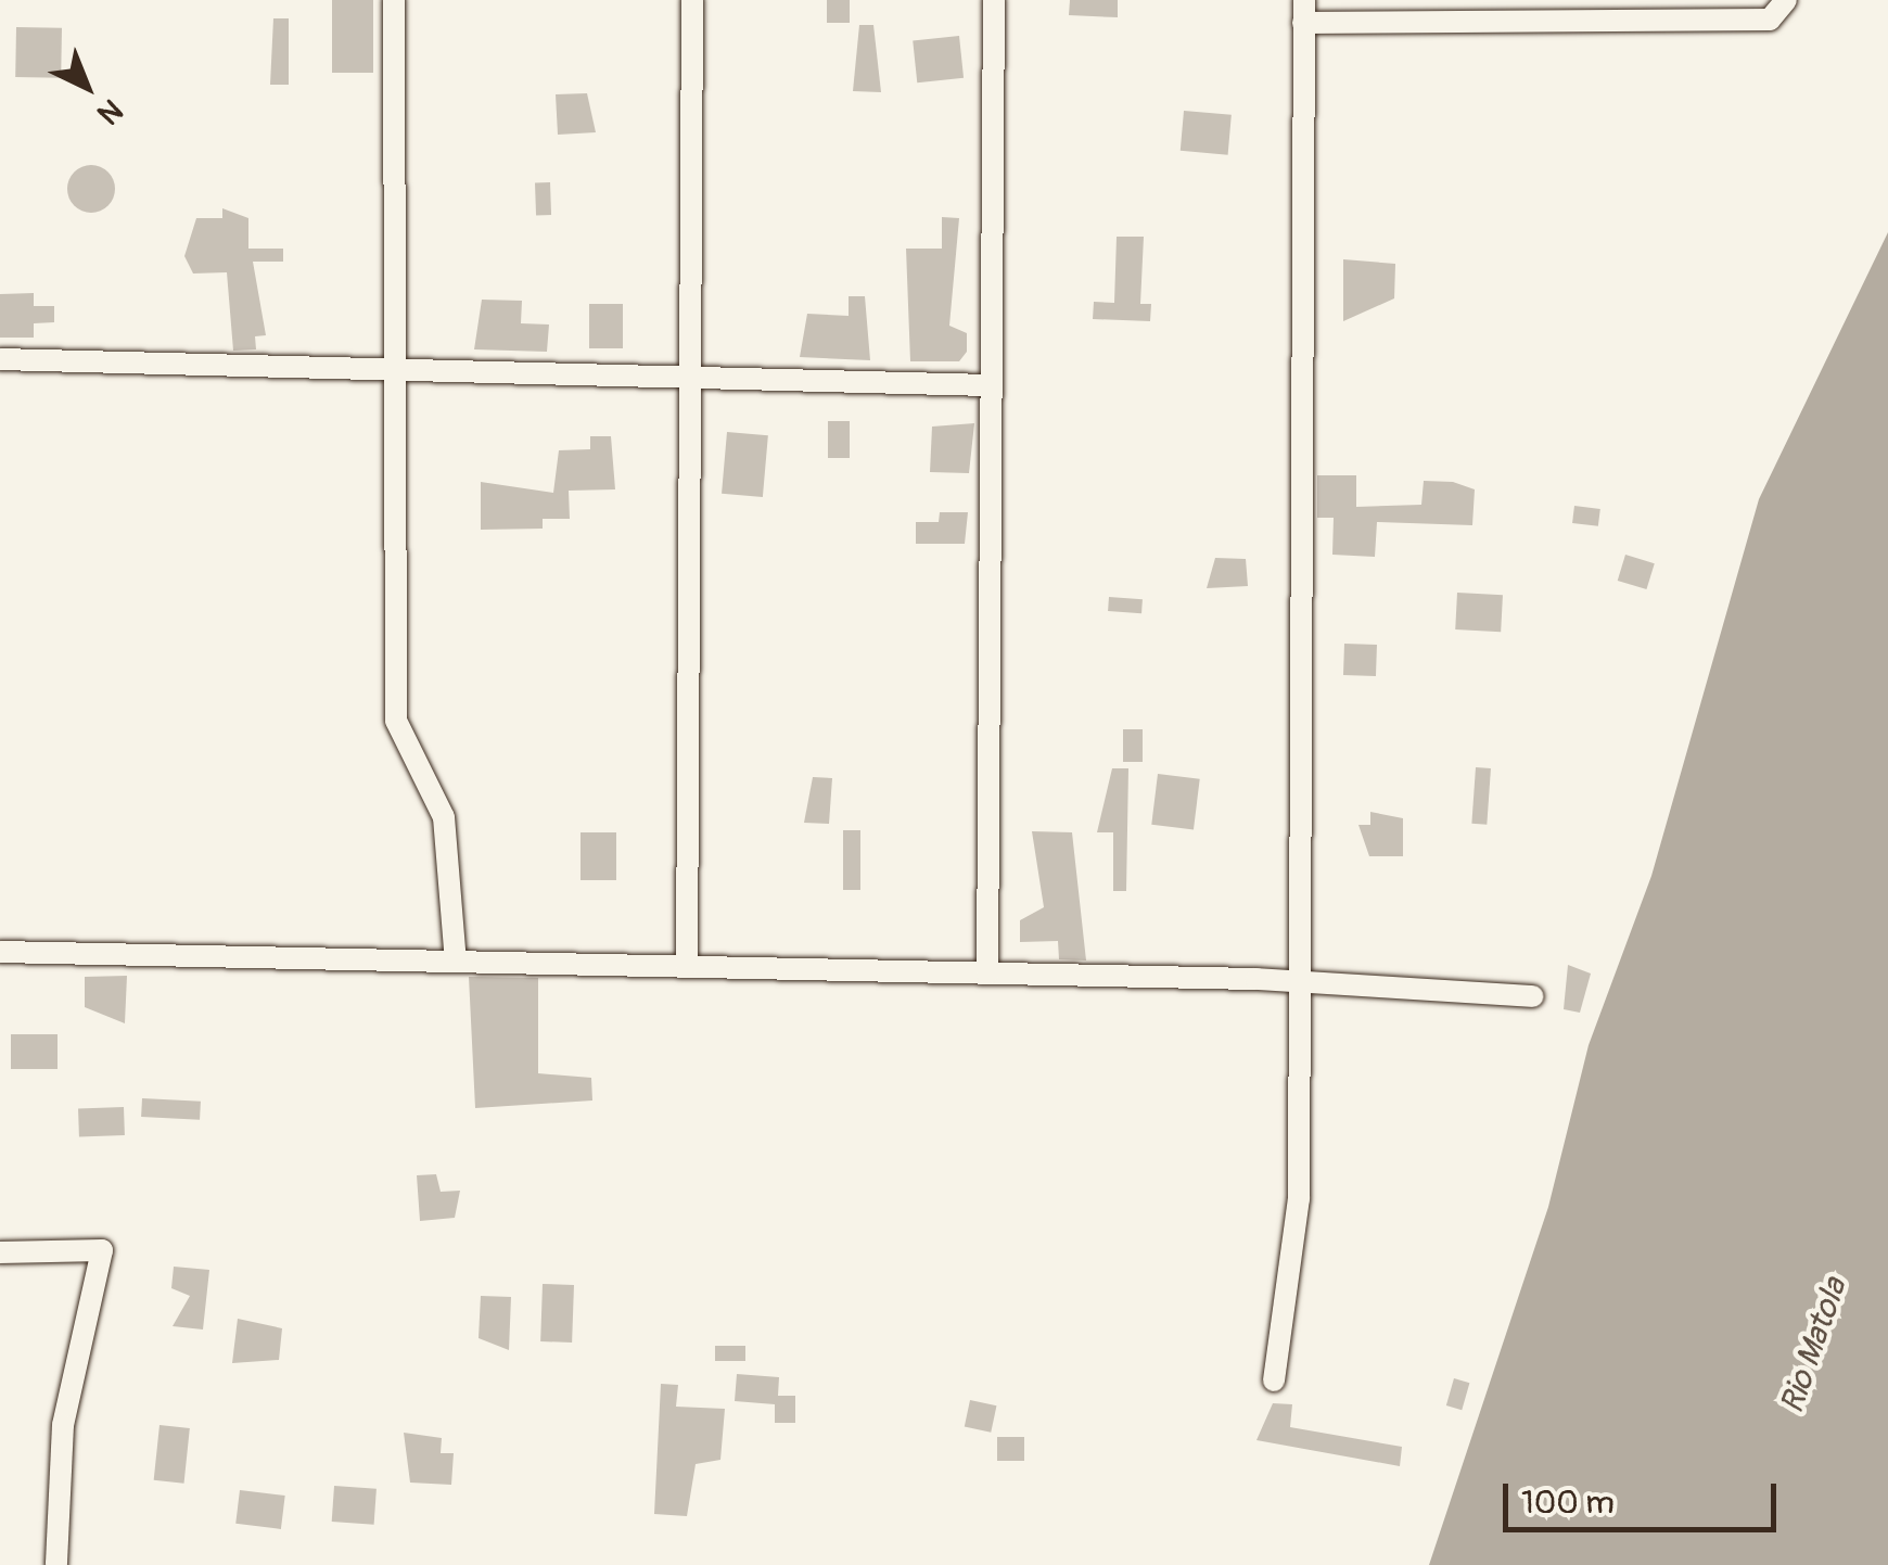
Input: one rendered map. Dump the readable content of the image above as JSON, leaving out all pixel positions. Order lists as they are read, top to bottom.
{
  "water": ["Rio Matola"],
  "scale_bar": "100 m",
  "north": "bottom right"
}
